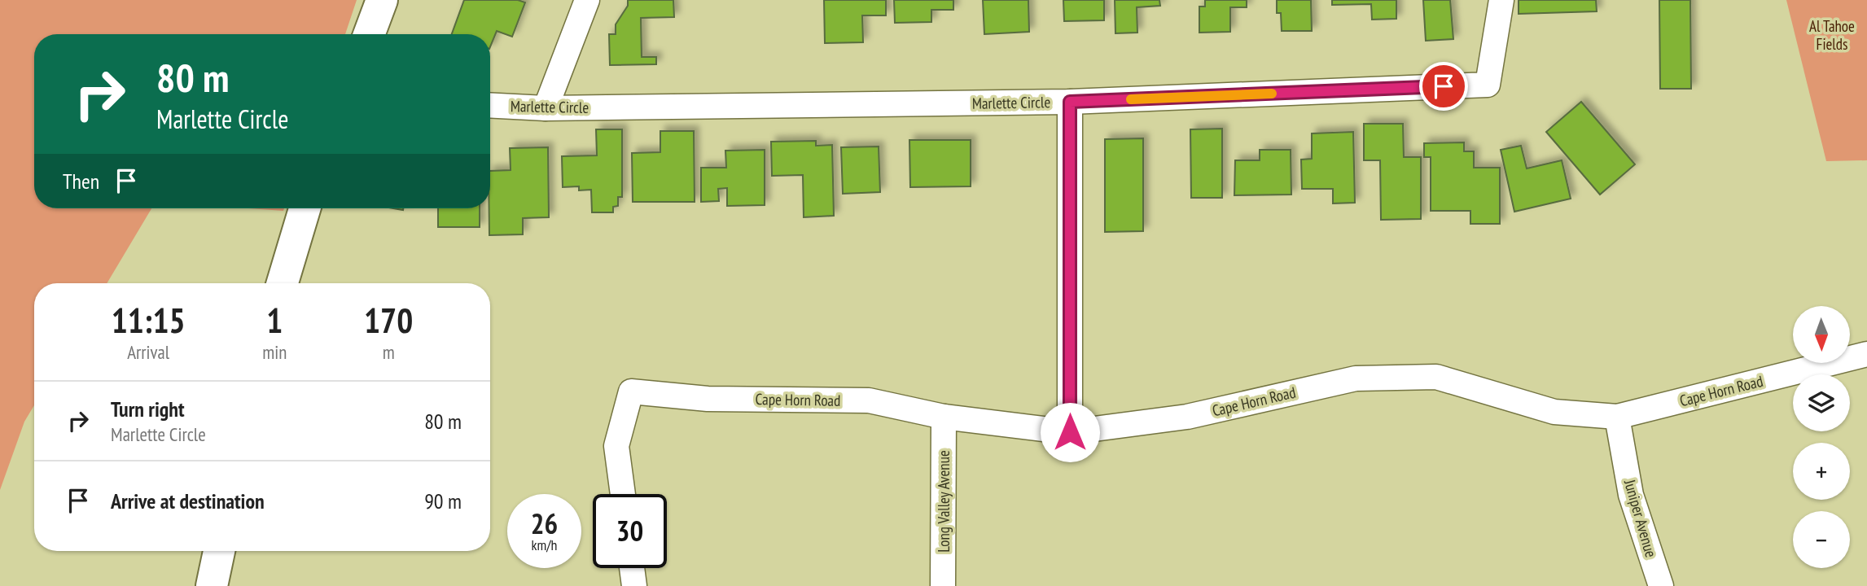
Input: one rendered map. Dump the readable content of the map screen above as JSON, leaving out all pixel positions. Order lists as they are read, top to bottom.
{
  "streets": {
    "street": [
      "Marlette Circle",
      "Cape Horn Road",
      "Long Valley Avenue",
      "Juniper Avenue"
    ]
  },
  "crossings": [
    ["Cape Horn Road", "Long Valley Avenue"],
    ["Cape Horn Road", "Juniper Avenue"]
  ],
  "parks": ["Al Tahoe Fields"],
  "north": "bottom",
  "page": {
    "turn": ["80 m", "Marlette Circle"],
    "then": "Then",
    "eta": [
      "11:15",
      "Arrival",
      "1",
      "min",
      "170",
      "m"
    ],
    "map_buttons": ["+", "−"],
    "list": [
      {
        "name": "Turn right",
        "note": "Marlette Circle",
        "value": "80 m"
      },
      {
        "name": "Arrive at destination",
        "value": "90 m"
      }
    ],
    "speed": "26 km/h",
    "limit": "30"
  }
}
